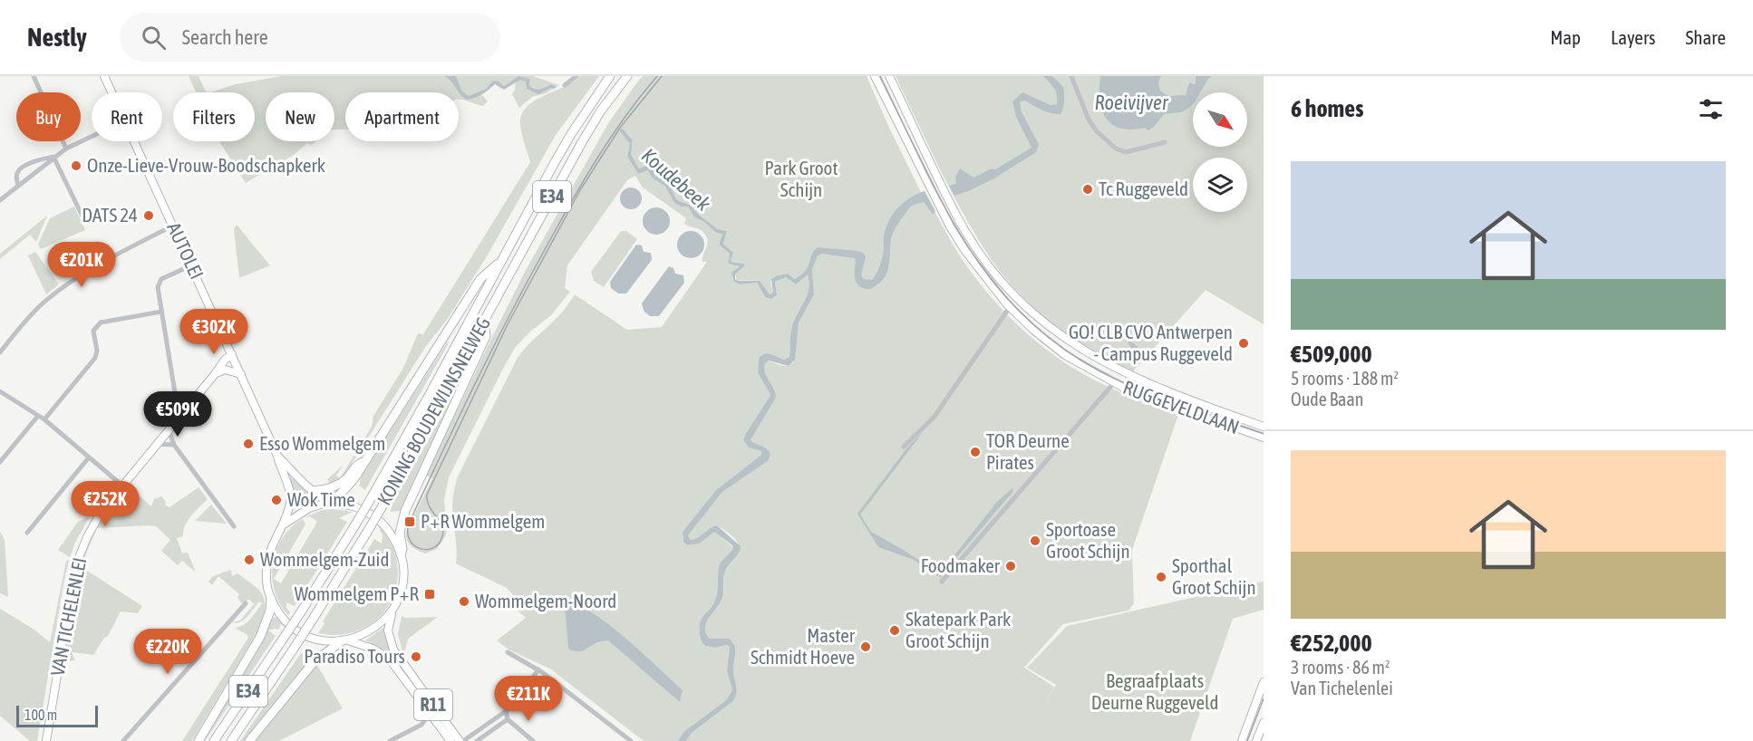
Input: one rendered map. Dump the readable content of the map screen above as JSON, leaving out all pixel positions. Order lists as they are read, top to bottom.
{
  "streets": {
    "highway": ["E34", "KONING BOUDEWIJNSNELWEG"],
    "main road": ["AUTOLEI", "R11"],
    "street": ["RUGGEVELDLAAN", "VAN TICHELENLEI"]
  },
  "crossings": [
    ["AUTOLEI", "VAN TICHELENLEI"]
  ],
  "water": ["Roeivijver", "Koudebeek"],
  "parks": ["Park Groot Schijn", "Begraafplaats Deurne Ruggeveld"],
  "places": {
    "other": [
      "Onze-Lieve-Vrouw-Boodschapkerk",
      "Tc Ruggeveld",
      "DATS 24",
      "GO! CLB CVO Antwerpen - Campus Ruggeveld",
      "Esso Wommelgem",
      "TOR Deurne Pirates",
      "Wok Time",
      "Sportoase Groot Schijn",
      "Wommelgem-Zuid",
      "Foodmaker",
      "Sporthal Groot Schijn",
      "Wommelgem-Noord",
      "Skatepark Park Groot Schijn",
      "Master Schmidt Hoeve",
      "Paradiso Tours"
    ],
    "transit": ["P+R Wommelgem", "Wommelgem P+R"]
  },
  "scale_bar": "100 m",
  "north": "bottom right",
  "page": {
    "header": "Nestly",
    "search": "Search here",
    "nav": ["Map", "Layers", "Share"],
    "heading": "6 homes",
    "chip": [
      "Buy",
      "Rent",
      "Filters",
      "New",
      "Apartment"
    ],
    "list": [
      {
        "name": "€509,000",
        "note": "5 rooms · 188 m² · Oude Baan"
      },
      {
        "name": "€252,000",
        "note": "3 rooms · 86 m² · Van Tichelenlei"
      }
    ],
    "price": [
      "€201K",
      "€302K",
      "€509K",
      "€252K",
      "€220K",
      "€211K"
    ],
    "scale": "100 m"
  }
}
